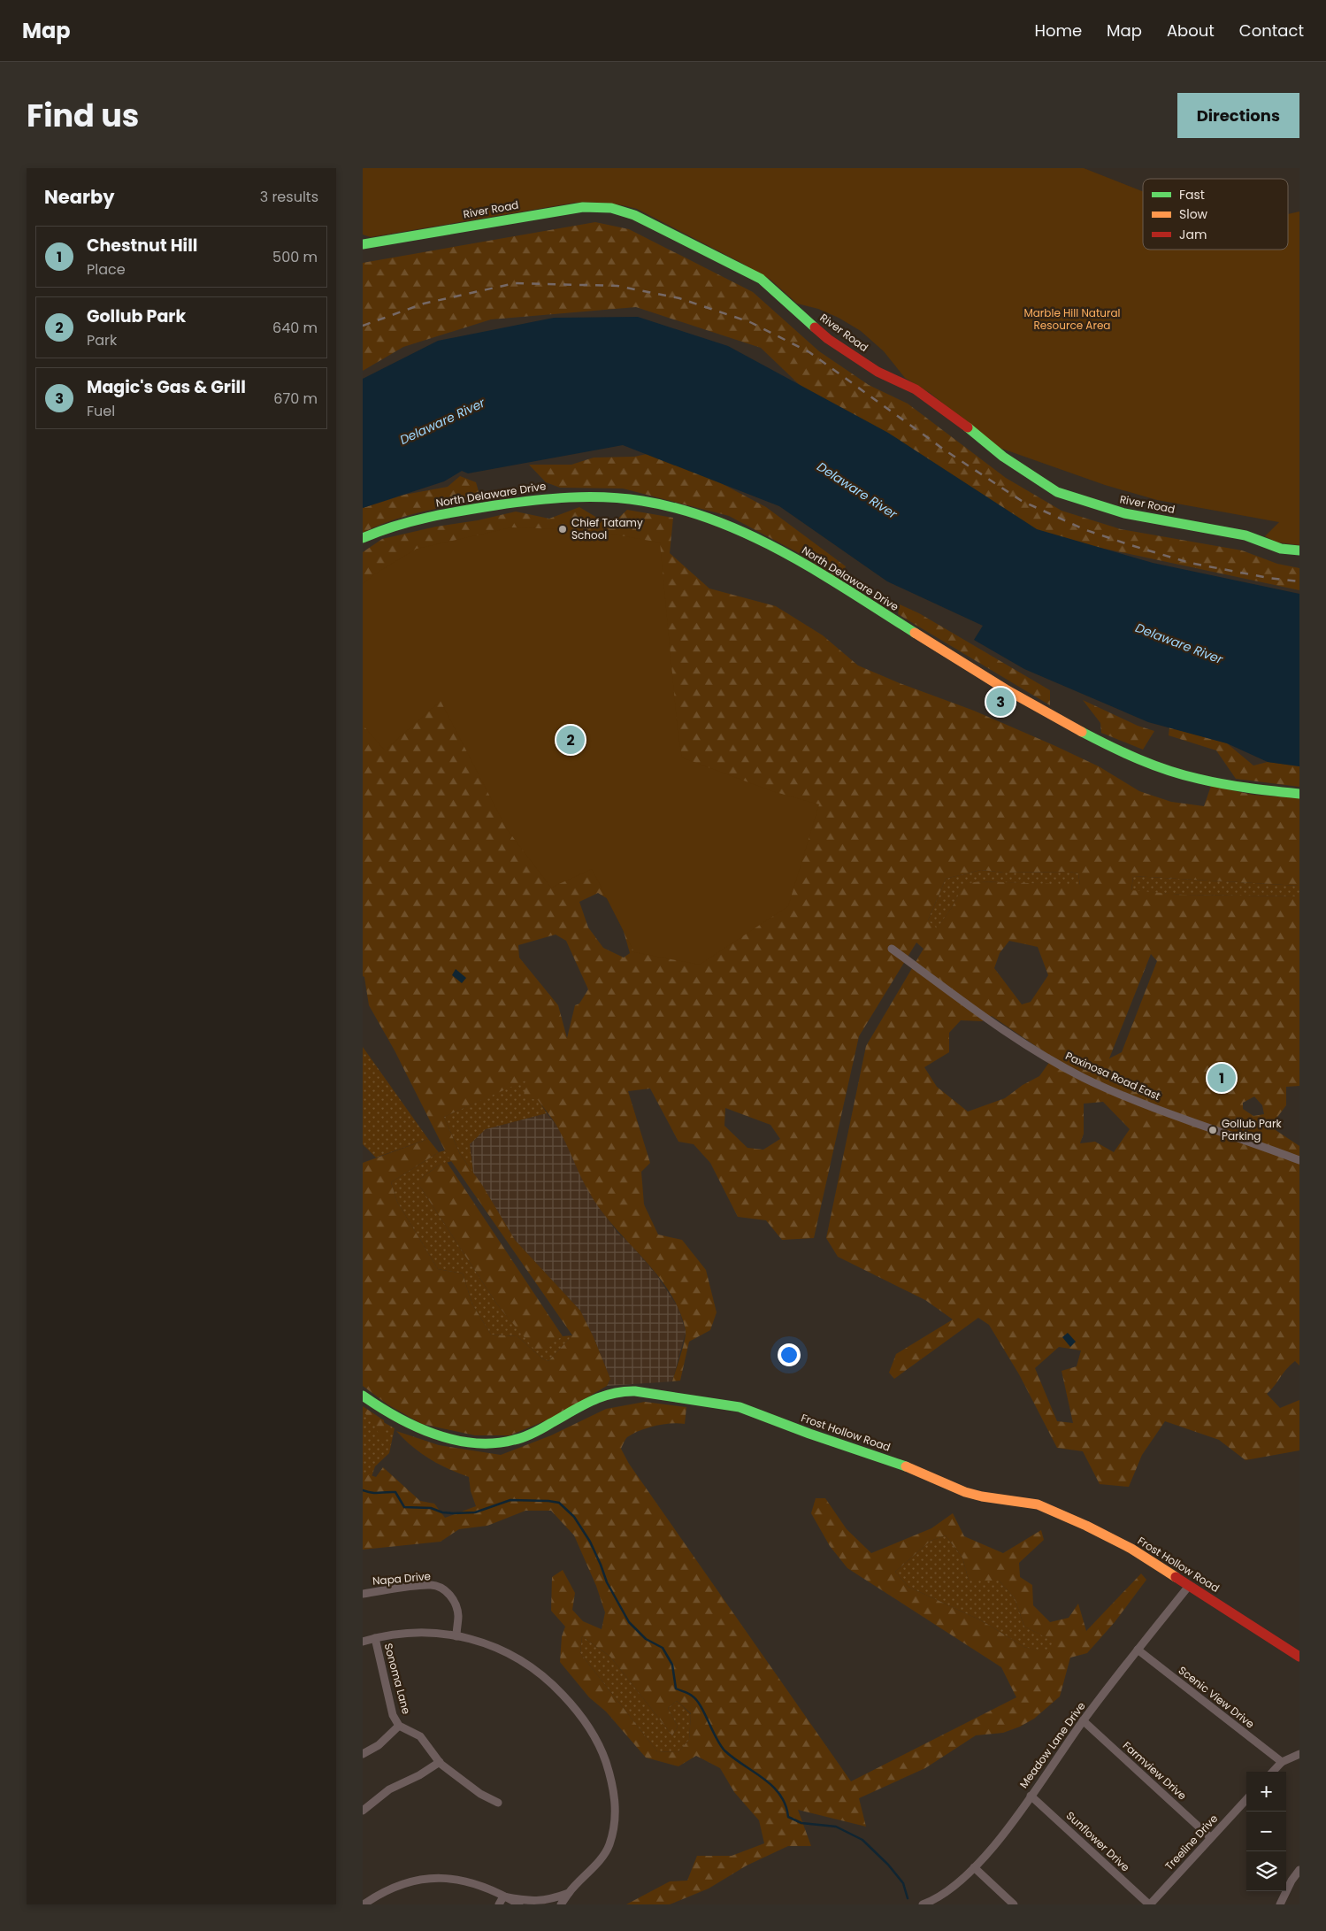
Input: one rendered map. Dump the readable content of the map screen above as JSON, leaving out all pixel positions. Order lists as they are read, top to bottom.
{
  "streets": {
    "street": [
      "River Road",
      "North Delaware Drive",
      "Paxinosa Road East",
      "Frost Hollow Road",
      "Napa Drive",
      "Sonoma Lane",
      "Scenic View Drive",
      "Meadow Lane Drive",
      "Farmview Drive",
      "Sunflower Drive",
      "Treeline Drive"
    ]
  },
  "crossings": [
    ["Frost Hollow Road", "Meadow Lane Drive"],
    ["Scenic View Drive", "Meadow Lane Drive"],
    ["Meadow Lane Drive", "Farmview Drive"],
    ["Meadow Lane Drive", "Sunflower Drive"],
    ["Farmview Drive", "Treeline Drive"],
    ["Sunflower Drive", "Treeline Drive"]
  ],
  "water": ["Delaware River"],
  "parks": ["Marble Hill Natural Resource Area"],
  "places": ["Chief Tatamy School", "Gollub Park Parking"],
  "legend": ["Fast", "Slow", "Jam"],
  "page": {
    "header": "Map",
    "nav": [
      "Home",
      "Map",
      "About",
      "Contact"
    ],
    "title": "Find us",
    "buttons": "Directions",
    "heading": ["Nearby", "3 results"],
    "list": [
      {
        "mark": "1",
        "name": "Chestnut Hill",
        "note": "Place",
        "value": "500 m"
      },
      {
        "mark": "2",
        "name": "Gollub Park",
        "note": "Park",
        "value": "640 m"
      },
      {
        "mark": "3",
        "name": "Magic's Gas & Grill",
        "note": "Fuel",
        "value": "670 m"
      }
    ],
    "pins": ["3", "2", "1"],
    "map_buttons": ["+", "−"]
  }
}
